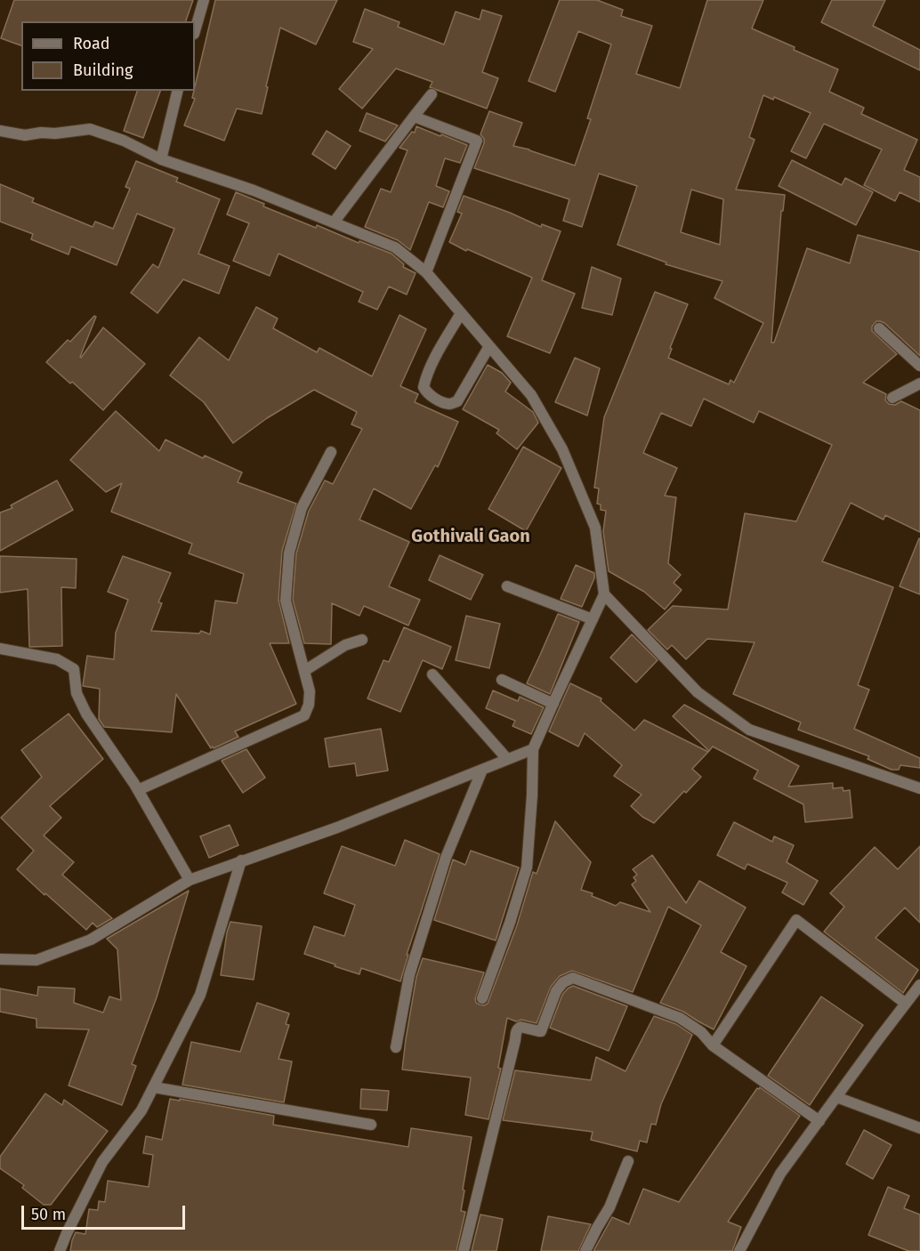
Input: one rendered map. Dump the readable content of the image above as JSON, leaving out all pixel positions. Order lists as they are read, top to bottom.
{
  "districts": ["Gothivali Gaon"],
  "legend": ["Road", "Building"],
  "scale_bar": "50 m"
}
